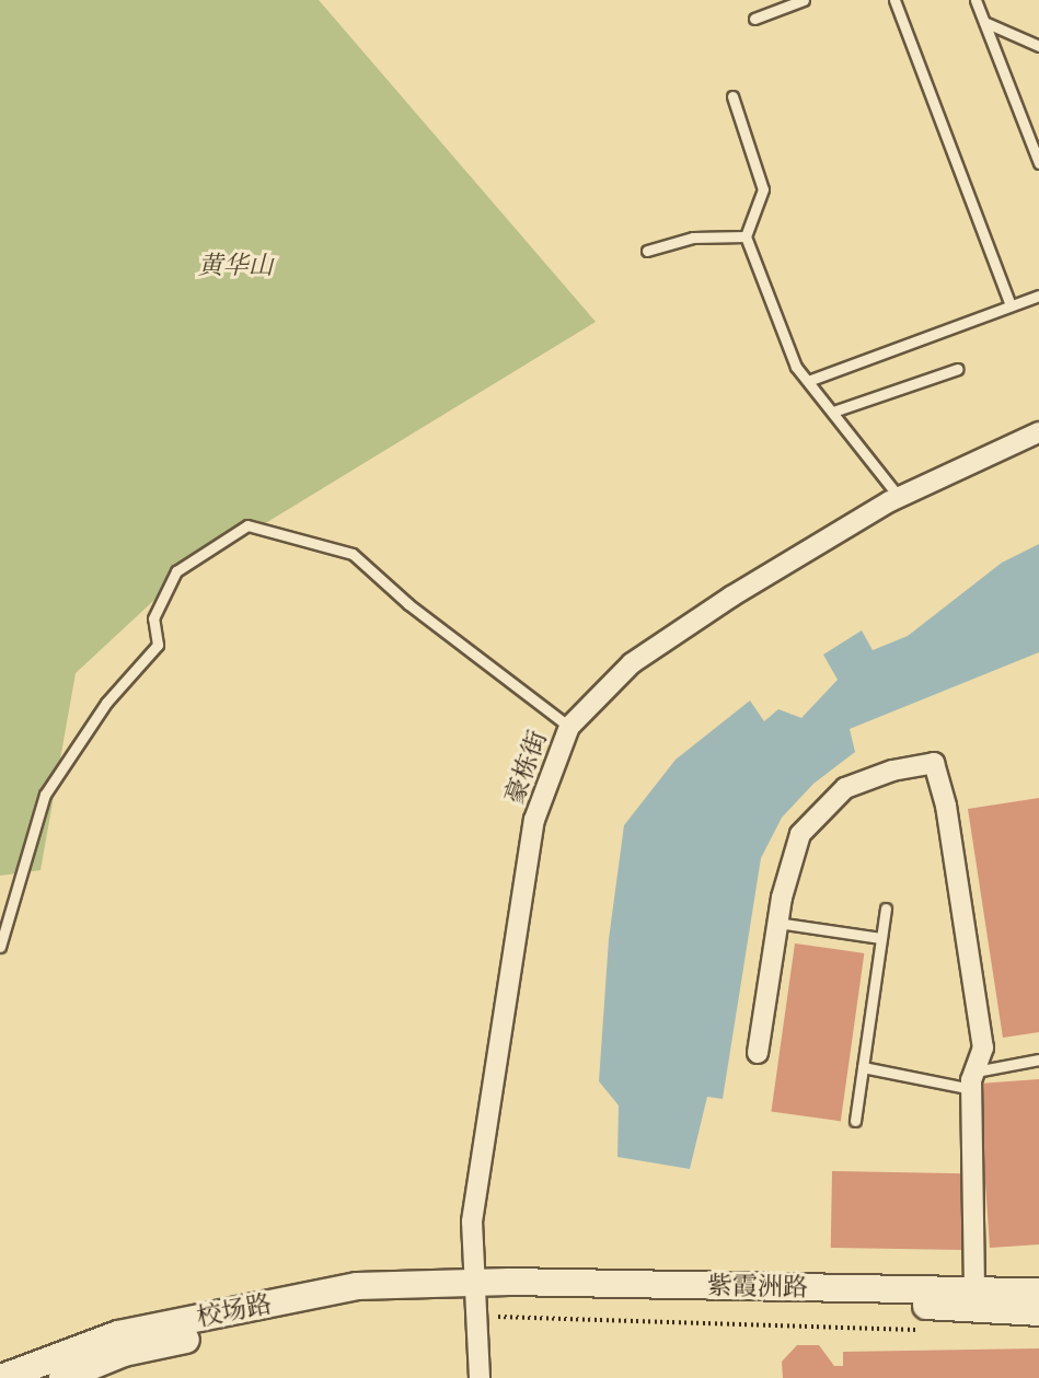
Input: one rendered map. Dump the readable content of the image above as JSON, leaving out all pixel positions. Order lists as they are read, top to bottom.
{
  "streets": {
    "street": ["豪栋街", "紫霞洲路", "校场路"]
  },
  "crossings": [
    ["豪栋街", "紫霞洲路"],
    ["豪栋街", "校场路"],
    ["紫霞洲路", "校场路"]
  ],
  "parks": ["黄华山"]
}
